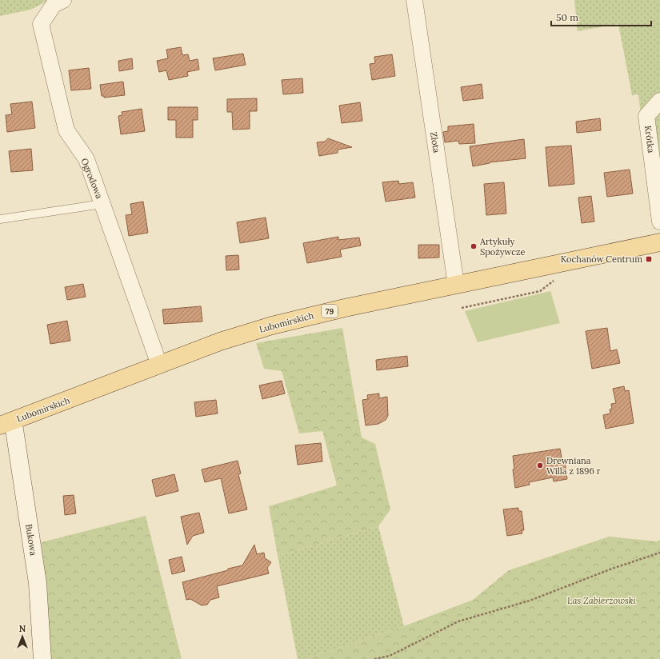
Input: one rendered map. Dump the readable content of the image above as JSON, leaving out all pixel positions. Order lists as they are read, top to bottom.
{
  "streets": {
    "main road": ["79", "Lubomirskich"],
    "street": [
      "Krótka",
      "Złota",
      "Ogrodowa",
      "Bukowa"
    ]
  },
  "crossings": [
    ["Złota", "Lubomirskich"],
    ["Ogrodowa", "Lubomirskich"],
    ["Lubomirskich", "Bukowa"]
  ],
  "parks": ["Las Zabierzowski"],
  "places": {
    "other": ["Artykuły Spożywcze", "Drewniana Willa z 1896 r"],
    "transit": ["Kochanów Centrum"]
  },
  "scale_bar": "50 m",
  "north": "top"
}
